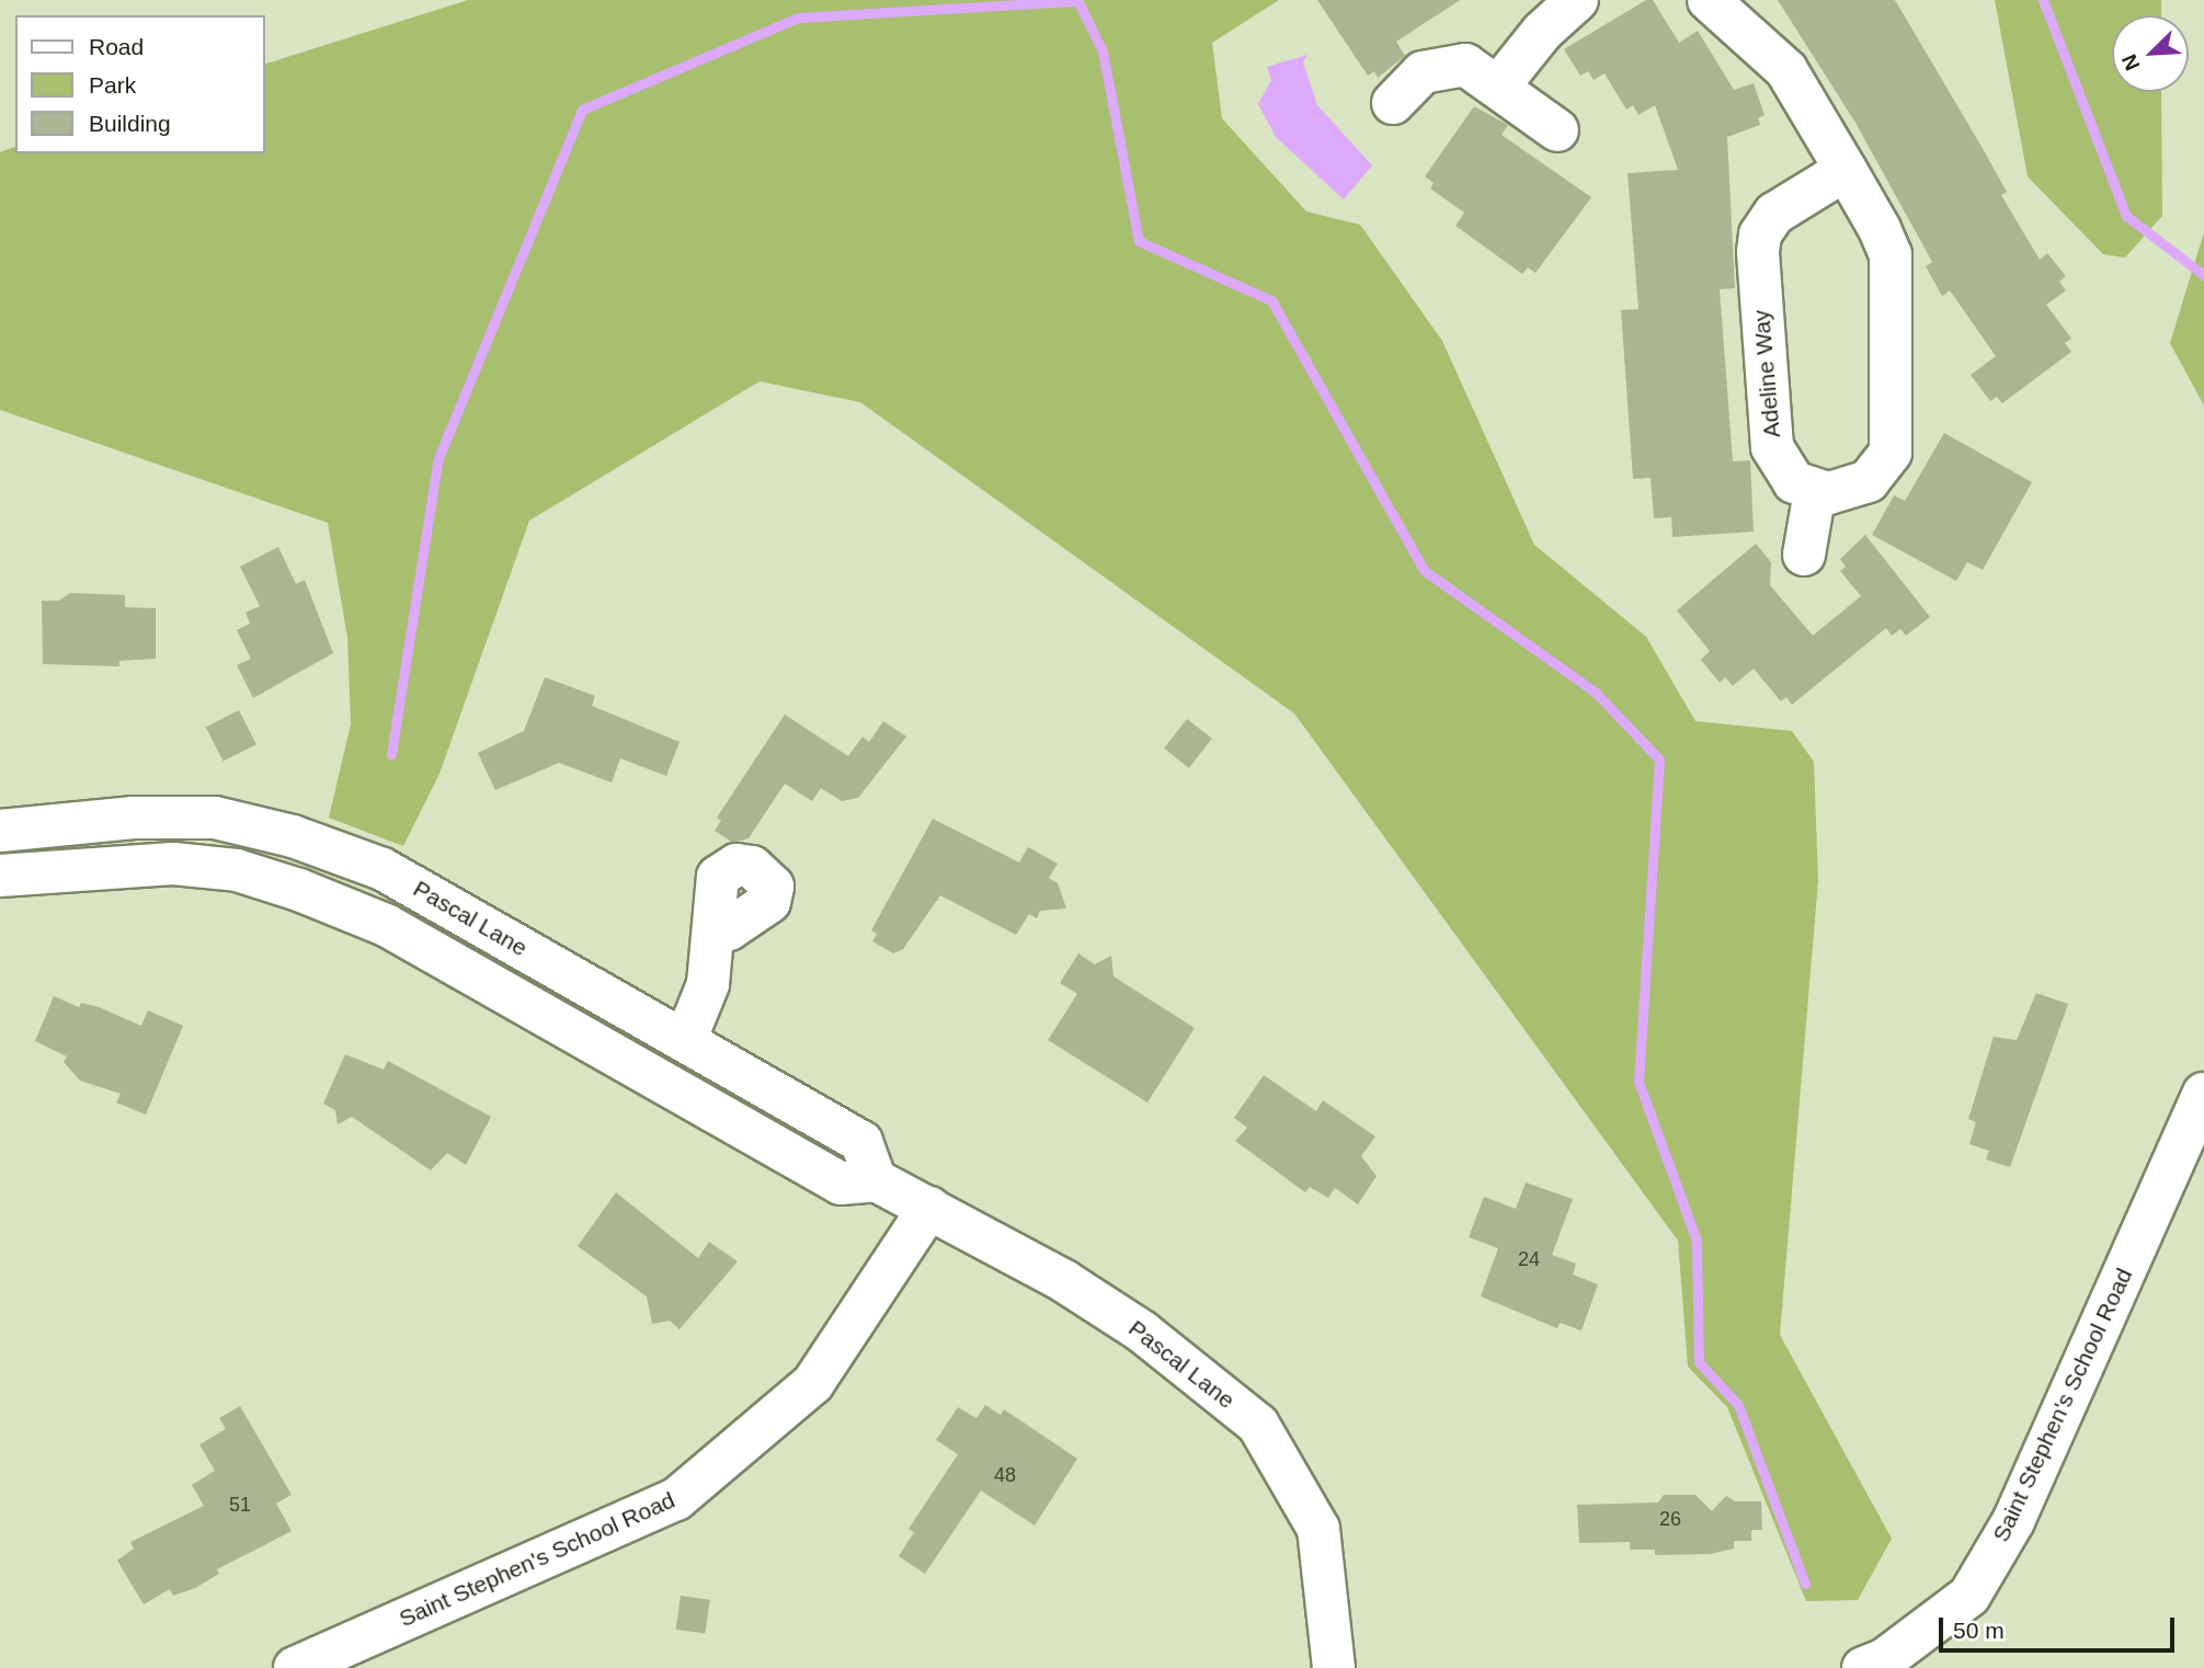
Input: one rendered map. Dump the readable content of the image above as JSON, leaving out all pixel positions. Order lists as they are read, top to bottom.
{
  "streets": {
    "street": ["Adeline Way", "Pascal Lane", "Saint Stephen's School Road"]
  },
  "crossings": [
    ["Pascal Lane", "Saint Stephen's School Road"]
  ],
  "house_numbers": [
    "24",
    "48",
    "51",
    "26"
  ],
  "legend": ["Road", "Park", "Building"],
  "scale_bar": "50 m",
  "north": "bottom left"
}
